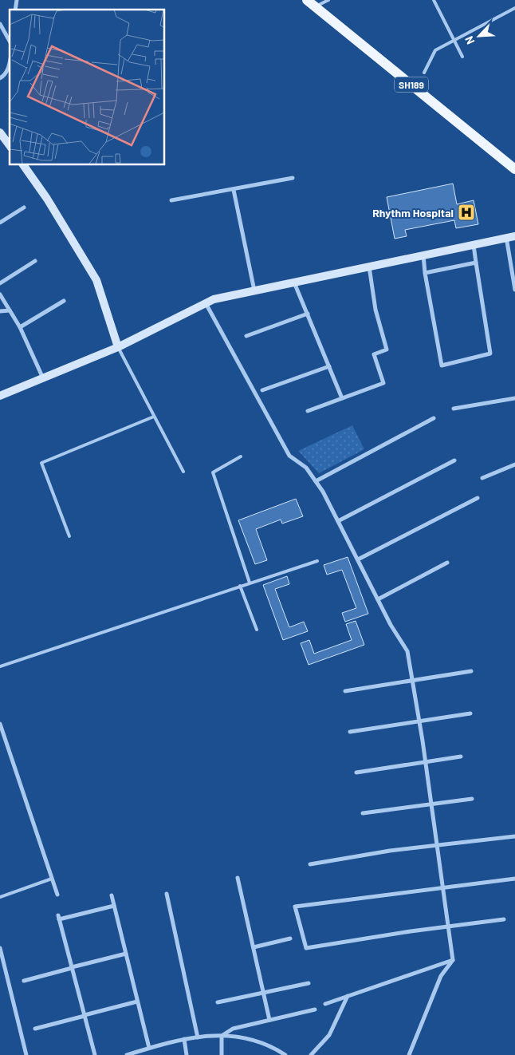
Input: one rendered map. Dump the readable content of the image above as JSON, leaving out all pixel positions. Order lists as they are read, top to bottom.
{
  "streets": {
    "main road": ["SH189"]
  },
  "places": {
    "hospital": ["Rhythm Hospital"]
  },
  "north": "bottom left"
}
